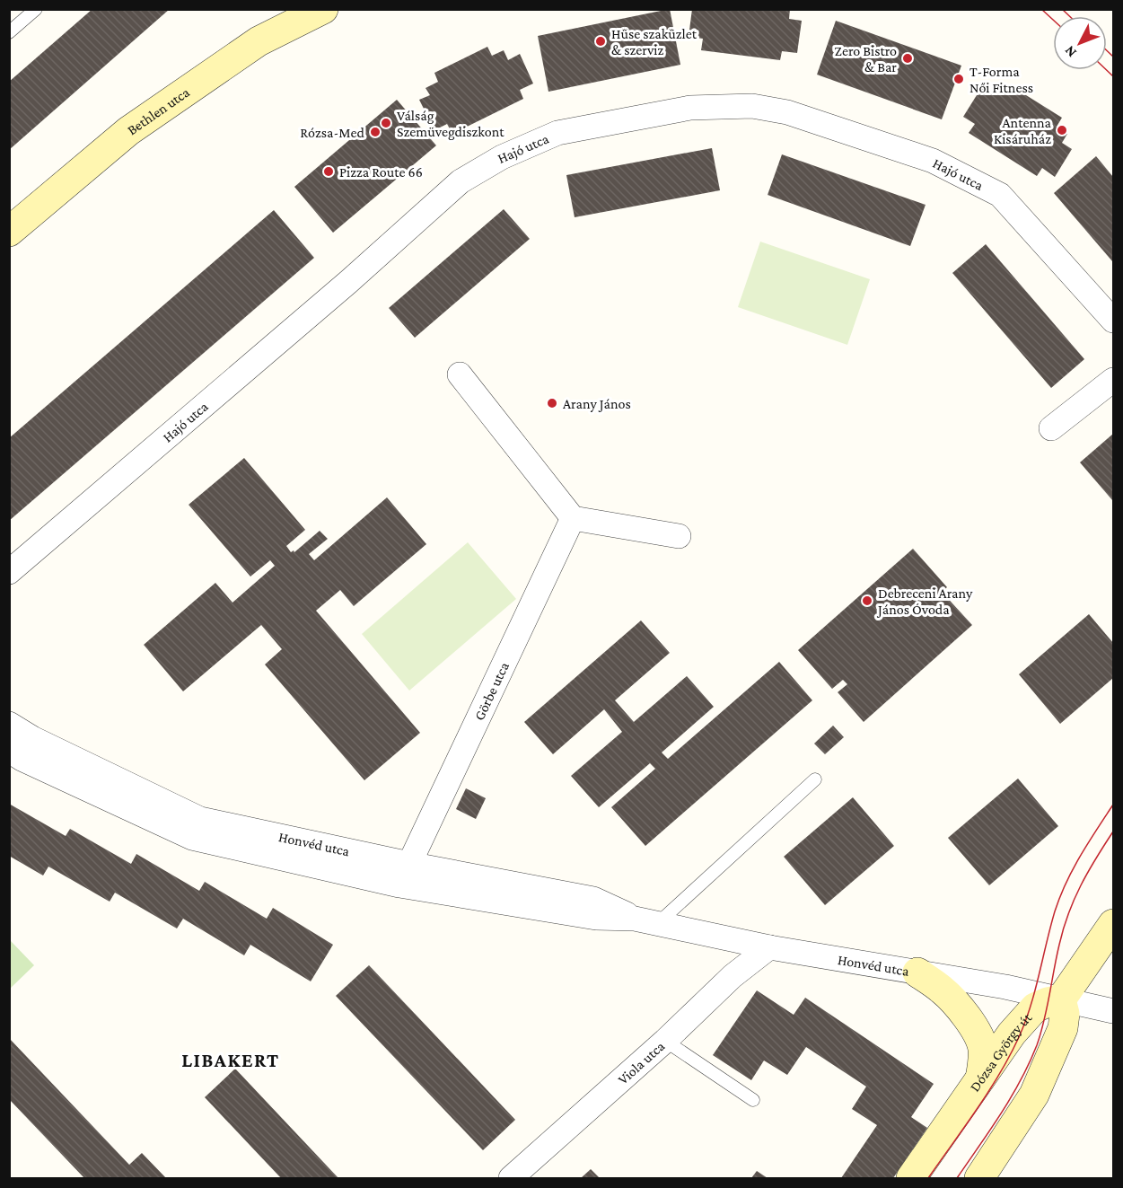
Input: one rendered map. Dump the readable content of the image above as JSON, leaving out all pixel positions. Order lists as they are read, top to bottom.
{
  "streets": {
    "street": [
      "Bethlen utca",
      "Hajó utca",
      "Görbe utca",
      "Honvéd utca",
      "Dózsa György út",
      "Viola utca"
    ]
  },
  "crossings": [
    ["Görbe utca", "Honvéd utca"],
    ["Honvéd utca", "Dózsa György út"],
    ["Honvéd utca", "Viola utca"]
  ],
  "districts": ["LIBAKERT"],
  "places": [
    "Hüse szaküzlet & szerviz",
    "Zero Bistro & Bar",
    "T-Forma Női Fitness",
    "Válság Szemüvegdiszkont",
    "Antenna Kisáruház",
    "Rózsa-Med",
    "Pizza Route 66",
    "Arany János",
    "Debreceni Arany János Óvoda"
  ],
  "north": "bottom left"
}
